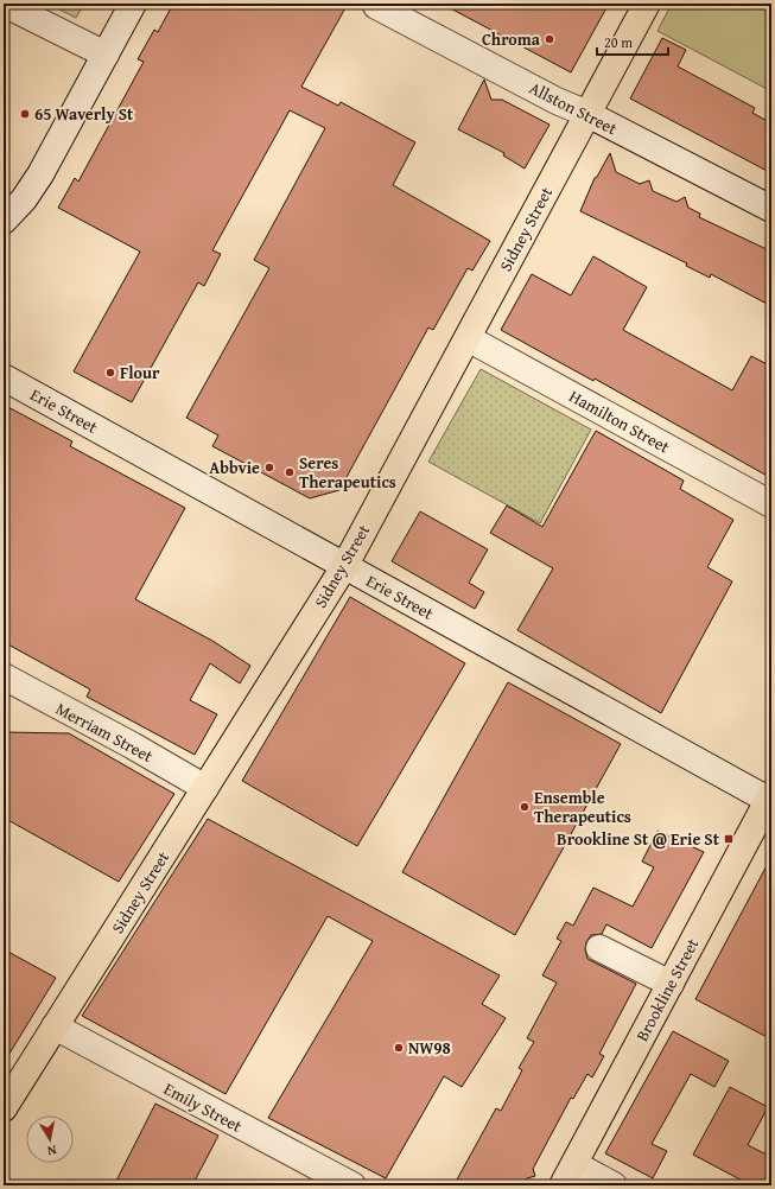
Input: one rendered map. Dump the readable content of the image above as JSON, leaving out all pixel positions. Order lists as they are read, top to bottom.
{
  "streets": {
    "main road": ["Sidney Street", "Brookline Street"],
    "street": [
      "Allston Street",
      "Erie Street",
      "Hamilton Street",
      "Merriam Street",
      "Emily Street"
    ]
  },
  "crossings": [
    ["Allston Street", "Sidney Street"],
    ["Sidney Street", "Erie Street"],
    ["Sidney Street", "Hamilton Street"],
    ["Sidney Street", "Merriam Street"],
    ["Sidney Street", "Emily Street"],
    ["Erie Street", "Brookline Street"]
  ],
  "places": {
    "other": [
      "Chroma",
      "65 Waverly St",
      "Flour",
      "Abbvie",
      "Seres Therapeutics",
      "Ensemble Therapeutics",
      "NW98"
    ],
    "transit": ["Brookline St @ Erie St"]
  },
  "scale_bar": "20 m",
  "north": "bottom"
}
